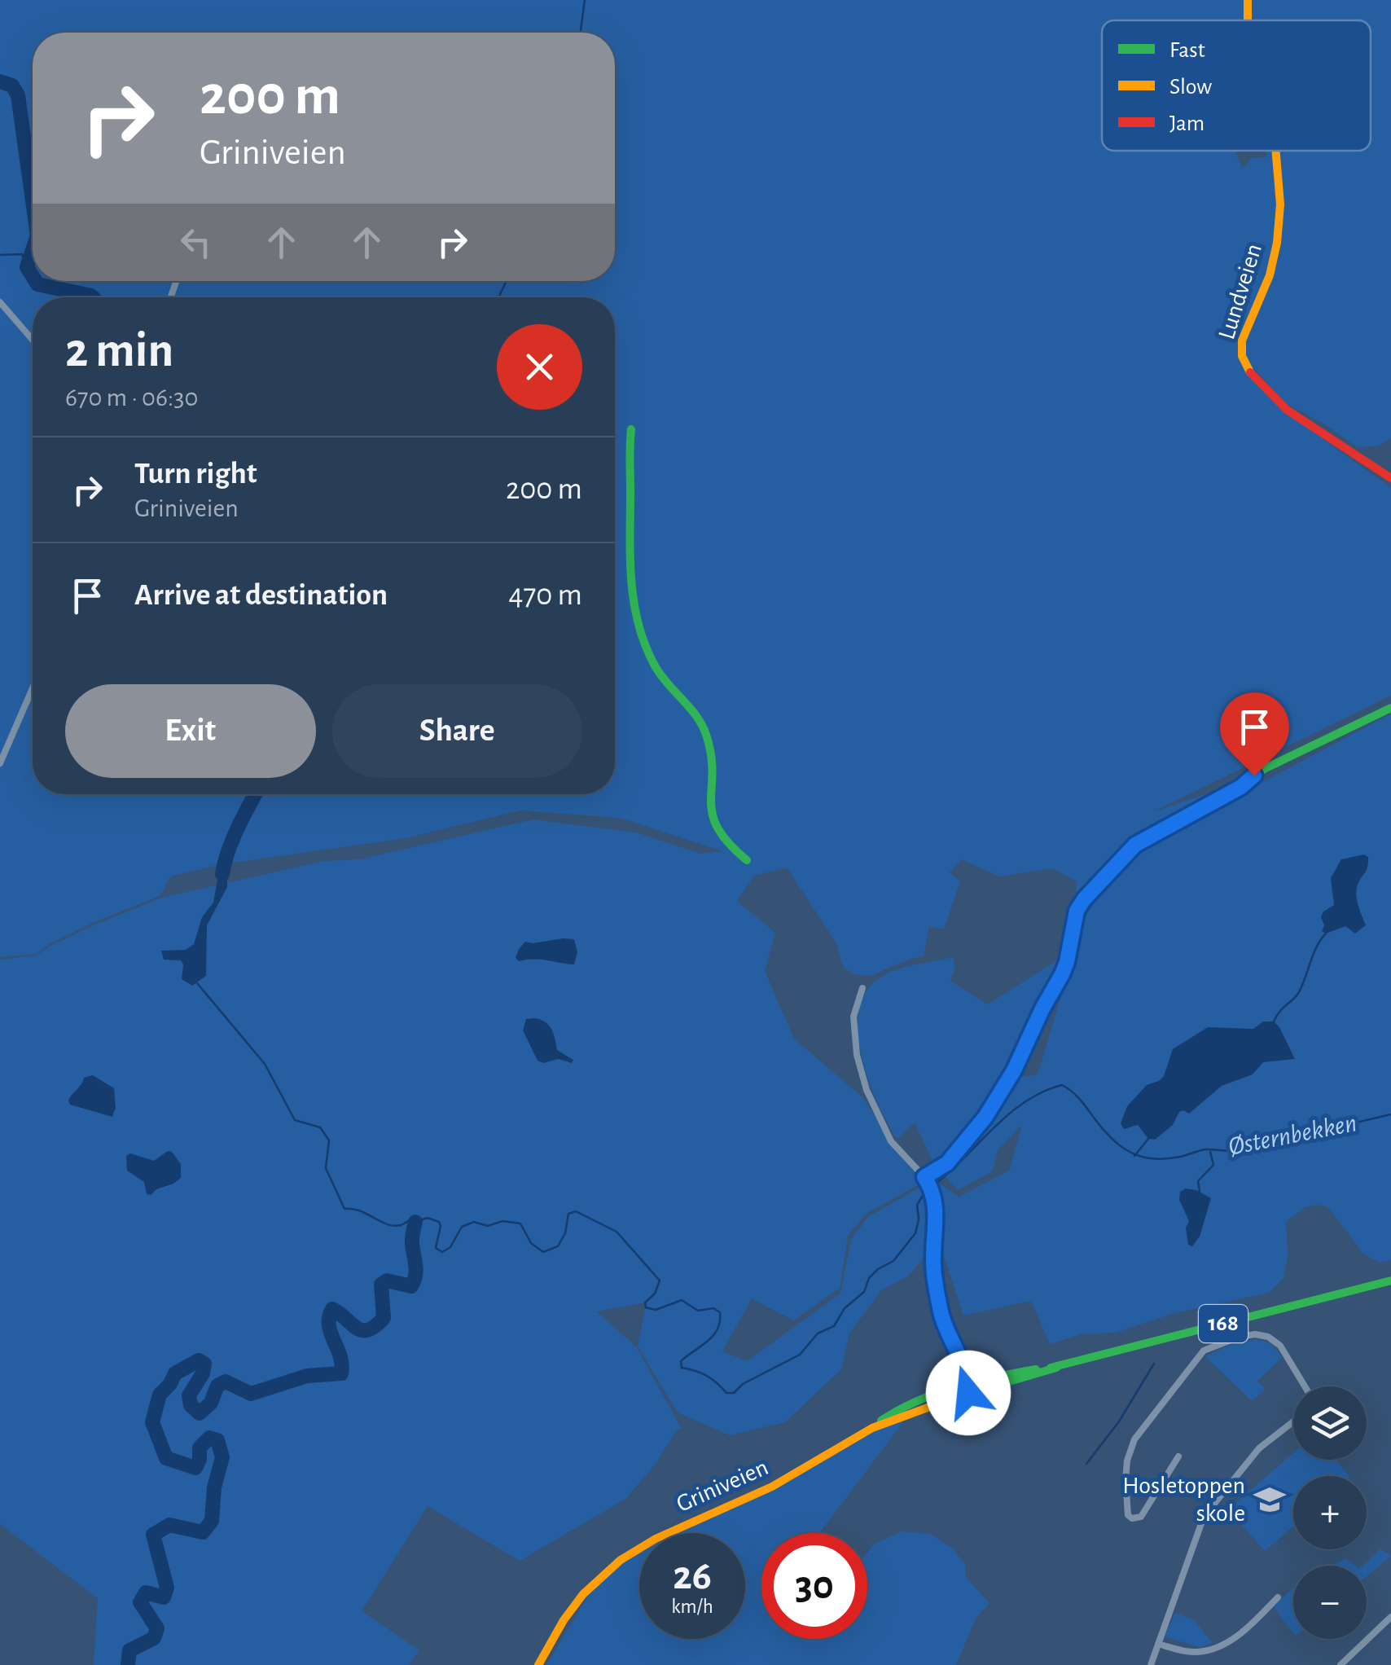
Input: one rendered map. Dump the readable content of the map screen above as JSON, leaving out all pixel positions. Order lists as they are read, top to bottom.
{
  "streets": {
    "street": ["Lundveien", "168", "Griniveien"]
  },
  "water": ["Østernbekken"],
  "places": {
    "school or university": ["Hosletoppen skole"]
  },
  "legend": ["Fast", "Slow", "Jam"],
  "page": {
    "turn": ["200 m", "Griniveien"],
    "heading": ["2 min", "670 m · 06:30"],
    "list": [
      {
        "name": "Turn right",
        "note": "Griniveien",
        "value": "200 m"
      },
      {
        "name": "Arrive at destination",
        "value": "470 m"
      }
    ],
    "buttons": ["Exit", "Share"],
    "map_buttons": ["+", "−"],
    "speed": "26 km/h",
    "limit": "30"
  }
}
